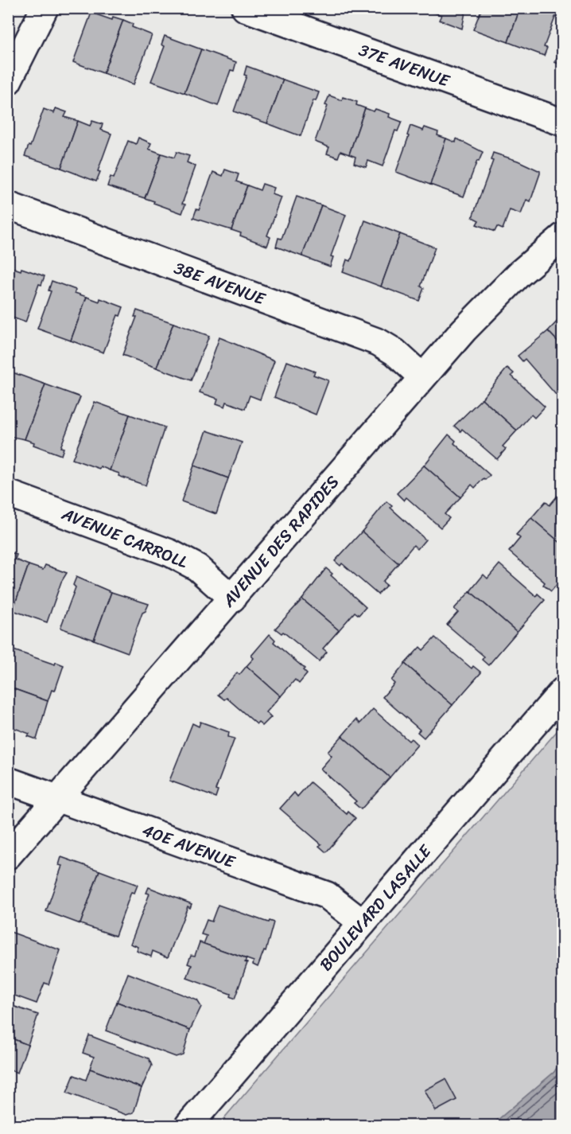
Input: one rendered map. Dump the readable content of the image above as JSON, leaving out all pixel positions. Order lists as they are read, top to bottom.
{
  "streets": {
    "street": [
      "37E AVENUE",
      "38E AVENUE",
      "AVENUE CARROLL",
      "AVENUE DES RAPIDES",
      "40E AVENUE",
      "BOULEVARD LASALLE"
    ]
  },
  "crossings": [
    ["38E AVENUE", "AVENUE DES RAPIDES"],
    ["AVENUE CARROLL", "AVENUE DES RAPIDES"],
    ["AVENUE DES RAPIDES", "40E AVENUE"],
    ["40E AVENUE", "BOULEVARD LASALLE"]
  ]
}
